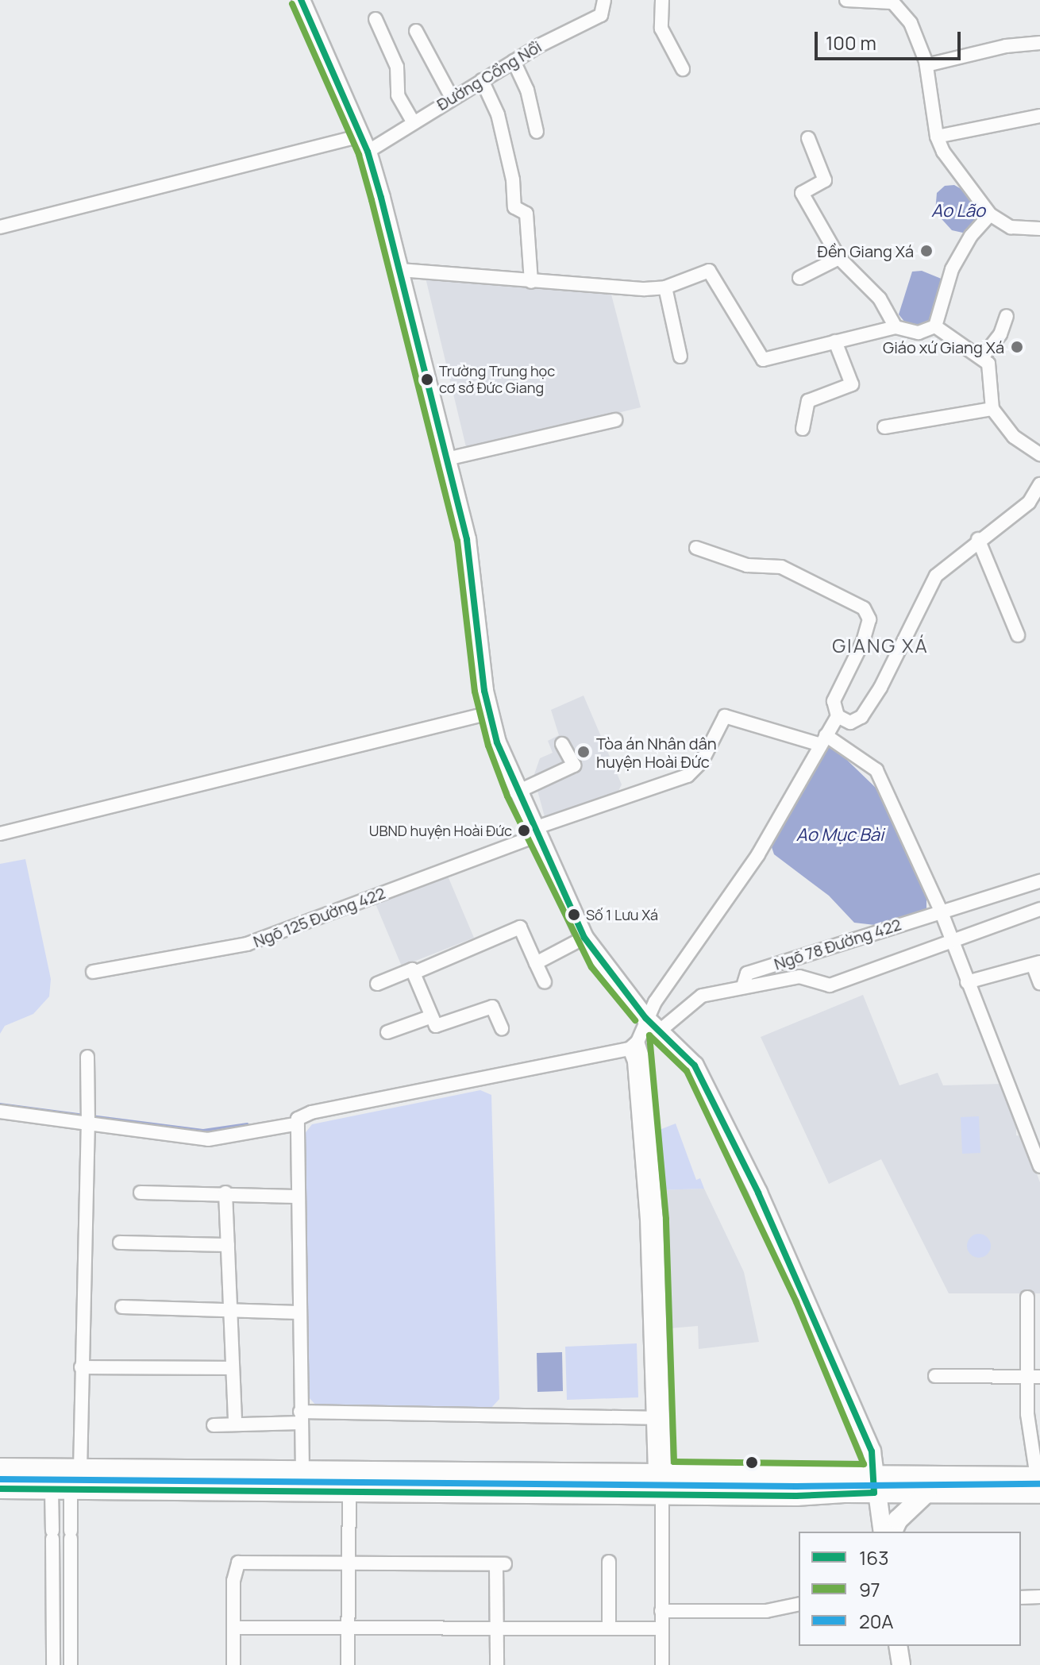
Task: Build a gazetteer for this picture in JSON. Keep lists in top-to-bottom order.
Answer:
{
  "streets": {
    "street": ["Đường Cổng Nổi", "Ngõ 125 Đường 422", "Ngõ 78 Đường 422"]
  },
  "districts": ["GIANG XÁ"],
  "water": ["Ao Lão", "Ao Mục Bài"],
  "places": [
    "Đền Giang Xá",
    "Giáo xứ Giang Xá",
    "Trường Trung học cơ sở Đức Giang",
    "Tòa án Nhân dân huyện Hoài Đức",
    "UBND huyện Hoài Đức",
    "Số 1 Lưu Xá"
  ],
  "lines": ["transit line 163", "transit line 97", "transit line 20A"],
  "legend": ["163", "97", "20A"],
  "scale_bar": "100 m"
}
